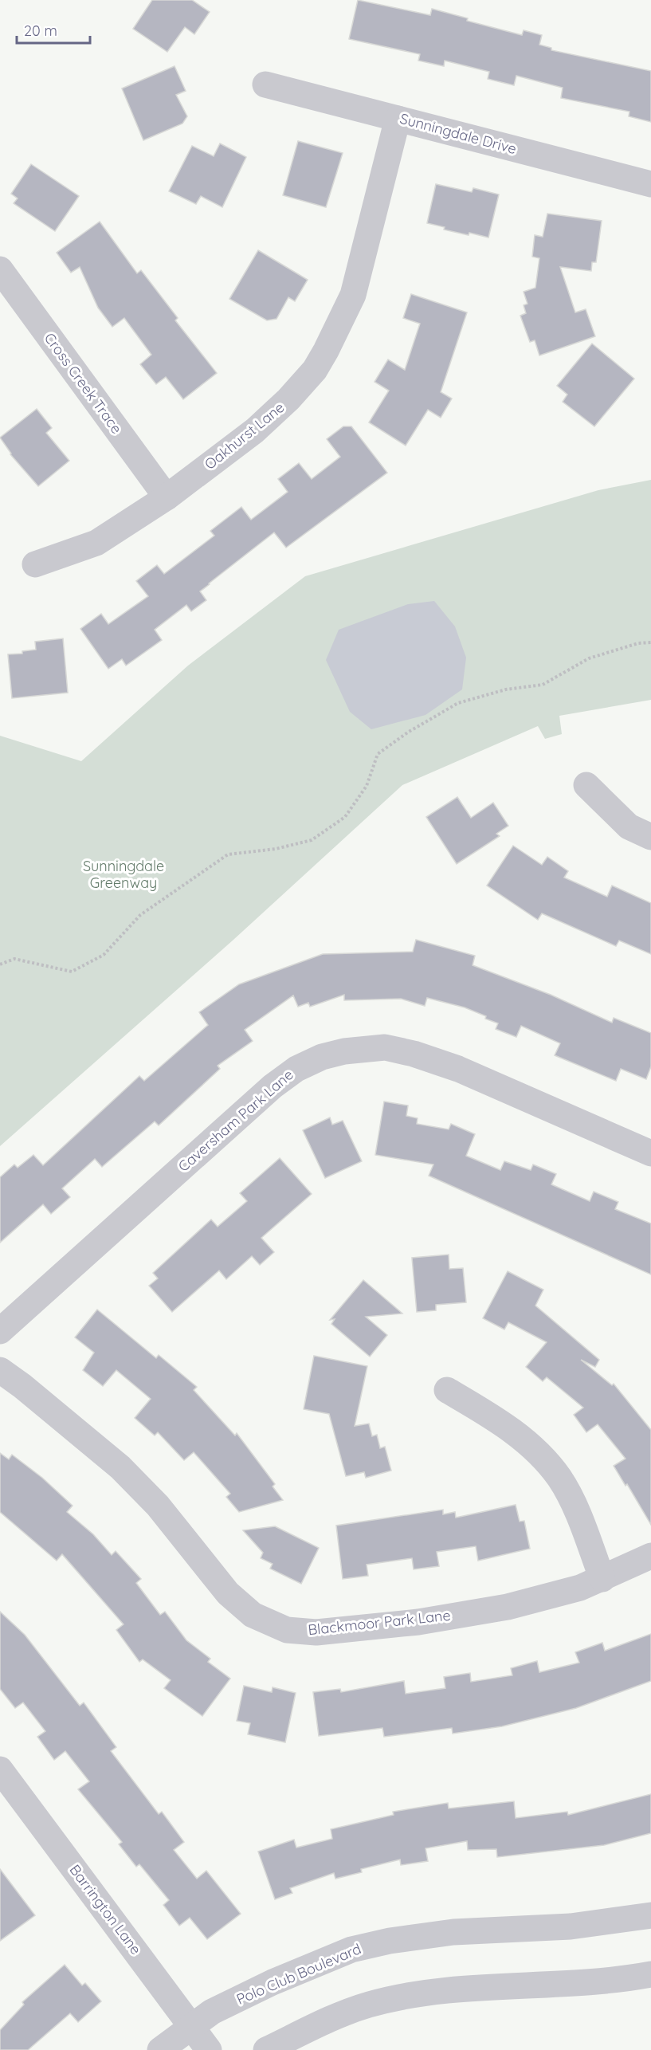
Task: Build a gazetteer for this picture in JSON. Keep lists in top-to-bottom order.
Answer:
{
  "streets": {
    "street": [
      "Sunningdale Drive",
      "Cross Creek Trace",
      "Oakhurst Lane",
      "Caversham Park Lane",
      "Blackmoor Park Lane",
      "Barrington Lane",
      "Polo Club Boulevard"
    ]
  },
  "crossings": [
    ["Sunningdale Drive", "Oakhurst Lane"],
    ["Cross Creek Trace", "Oakhurst Lane"],
    ["Barrington Lane", "Polo Club Boulevard"]
  ],
  "parks": ["Sunningdale Greenway"],
  "scale_bar": "20 m"
}
